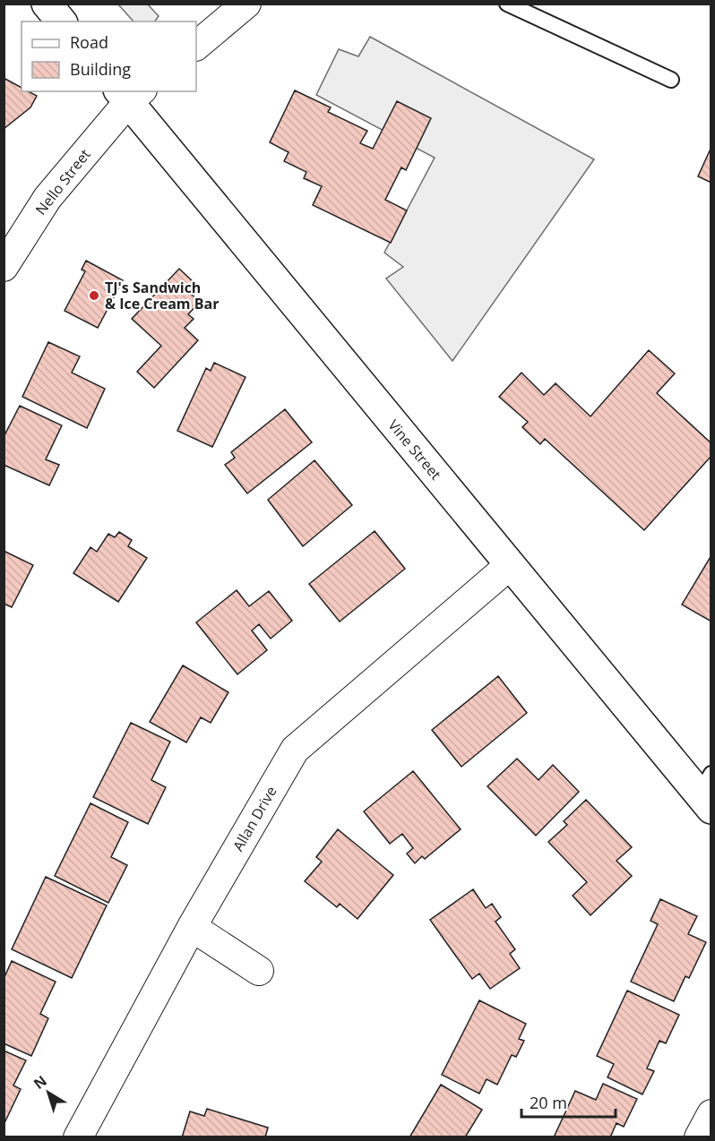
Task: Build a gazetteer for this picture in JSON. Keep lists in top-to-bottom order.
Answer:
{
  "streets": {
    "street": ["Nello Street", "Vine Street", "Allan Drive"]
  },
  "crossings": [
    ["Nello Street", "Vine Street"],
    ["Vine Street", "Allan Drive"]
  ],
  "places": ["TJ's Sandwich & Ice Cream Bar"],
  "legend": ["Road", "Building"],
  "scale_bar": "20 m",
  "north": "top left"
}
